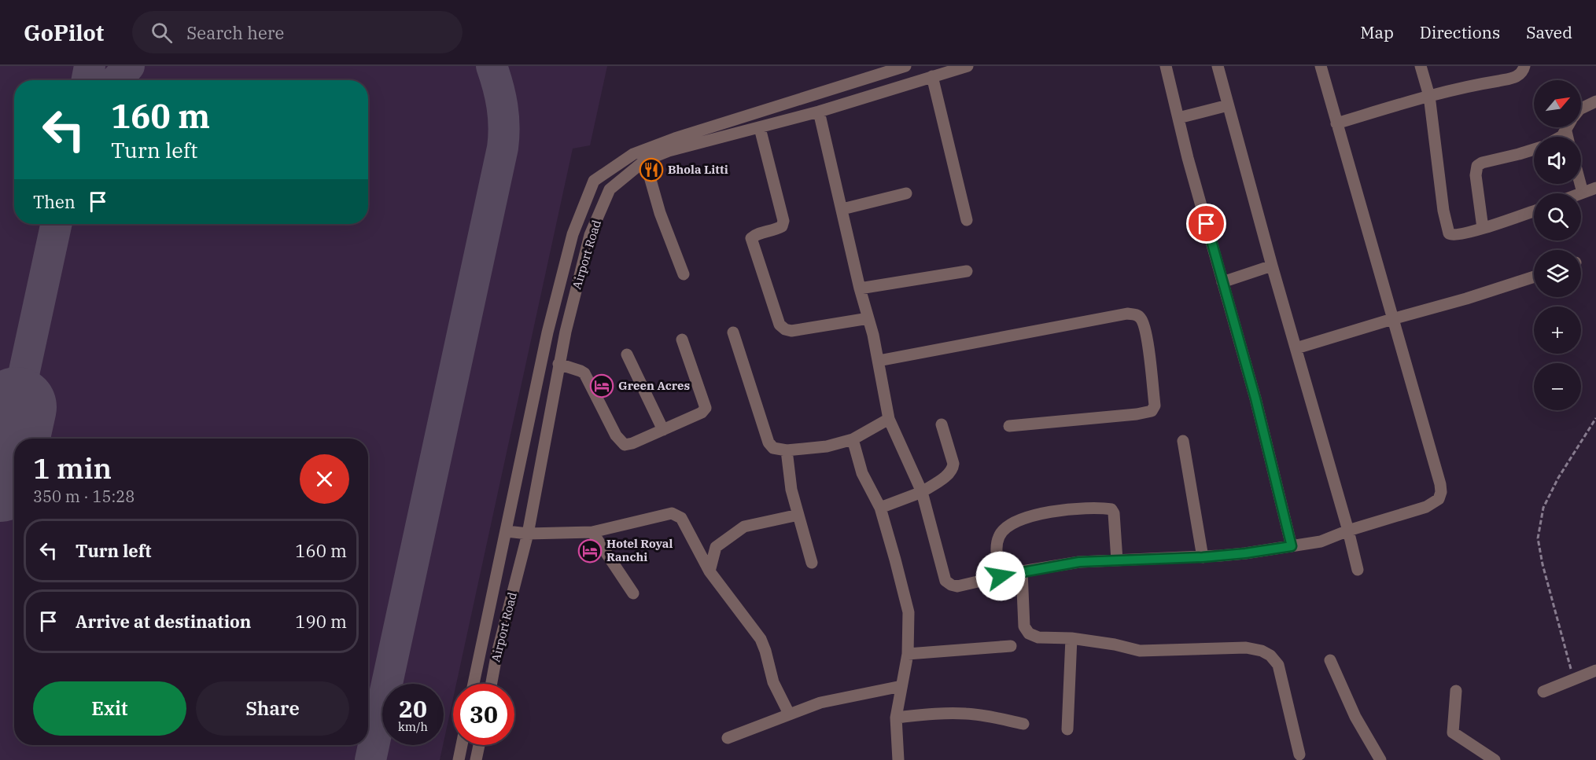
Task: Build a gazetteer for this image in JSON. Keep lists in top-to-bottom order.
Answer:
{
  "streets": {
    "street": ["Airport Road"]
  },
  "places": {
    "restaurant": ["Bhola Litti"],
    "hotel": ["Green Acres", "Hotel Royal Ranchi"]
  },
  "north": "top right",
  "page": {
    "header": "GoPilot",
    "search": "Search here",
    "nav": ["Map", "Directions", "Saved"],
    "map_buttons": ["+", "−"],
    "turn": ["160 m", "Turn left"],
    "then": "Then",
    "heading": ["1 min", "350 m · 15:28"],
    "list": [
      {
        "name": "Turn left",
        "value": "160 m"
      },
      {
        "name": "Arrive at destination",
        "value": "190 m"
      }
    ],
    "buttons": ["Exit", "Share"],
    "speed": "20 km/h",
    "limit": "30"
  }
}
